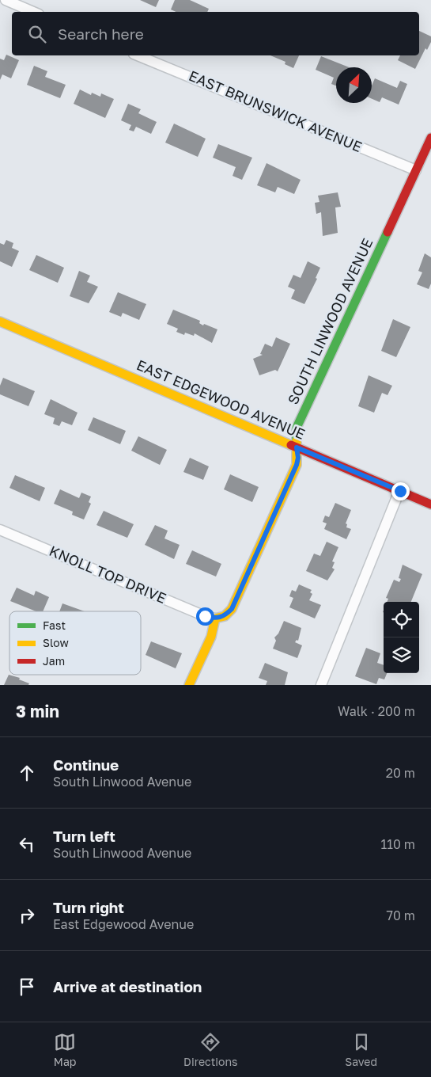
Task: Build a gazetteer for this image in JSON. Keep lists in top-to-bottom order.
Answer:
{
  "streets": {
    "street": [
      "EAST BRUNSWICK AVENUE",
      "SOUTH LINWOOD AVENUE",
      "EAST EDGEWOOD AVENUE",
      "KNOLL TOP DRIVE"
    ]
  },
  "crossings": [
    ["EAST BRUNSWICK AVENUE", "SOUTH LINWOOD AVENUE"],
    ["SOUTH LINWOOD AVENUE", "EAST EDGEWOOD AVENUE"],
    ["SOUTH LINWOOD AVENUE", "KNOLL TOP DRIVE"]
  ],
  "legend": ["Fast", "Slow", "Jam"],
  "north": "top right",
  "page": {
    "search": "Search here",
    "heading": ["3 min", "Walk · 200 m"],
    "list": [
      ["Continue", "South Linwood Avenue", "20 m"],
      ["Turn left", "South Linwood Avenue", "110 m"],
      ["Turn right", "East Edgewood Avenue", "70 m"],
      "Arrive at destination"
    ],
    "nav": ["Map", "Directions", "Saved"]
  }
}
